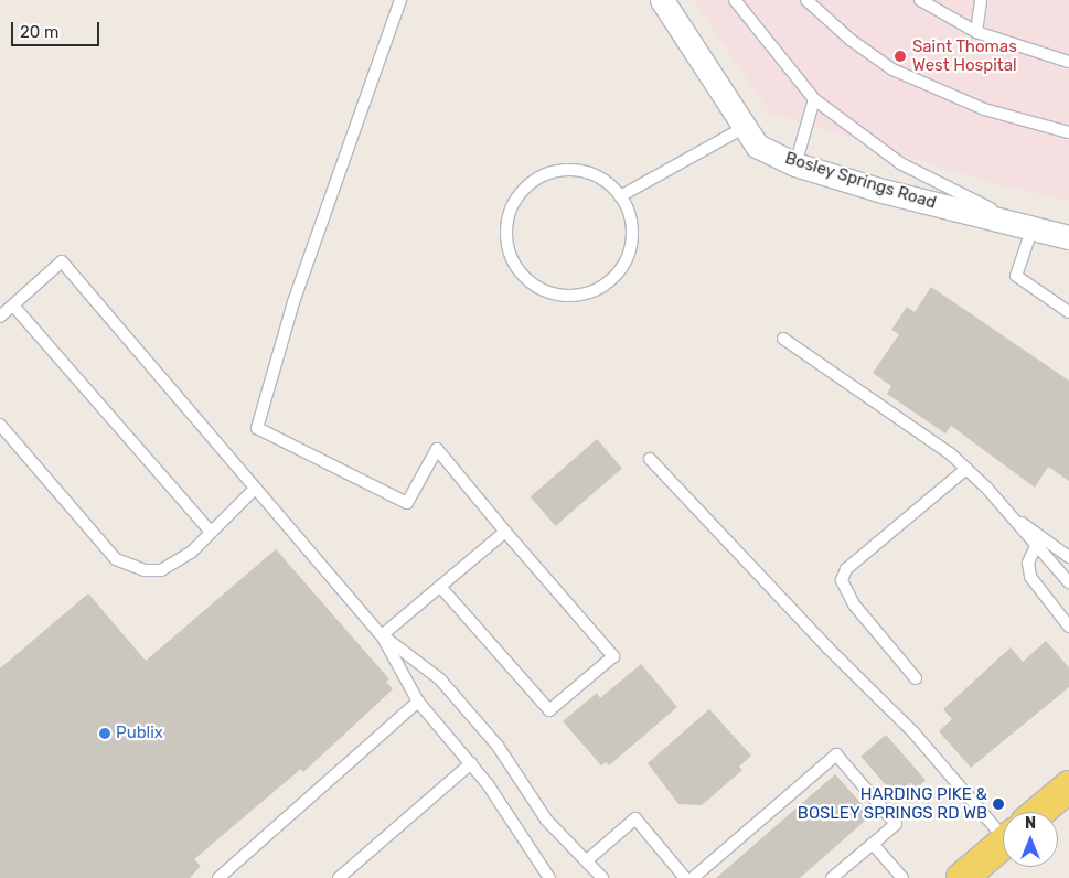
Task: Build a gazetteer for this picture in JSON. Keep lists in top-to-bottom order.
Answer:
{
  "streets": {
    "street": ["Bosley Springs Road"]
  },
  "places": ["Saint Thomas West Hospital", "Publix", "HARDING PIKE & BOSLEY SPRINGS RD WB"],
  "scale_bar": "20 m",
  "north": "top"
}
